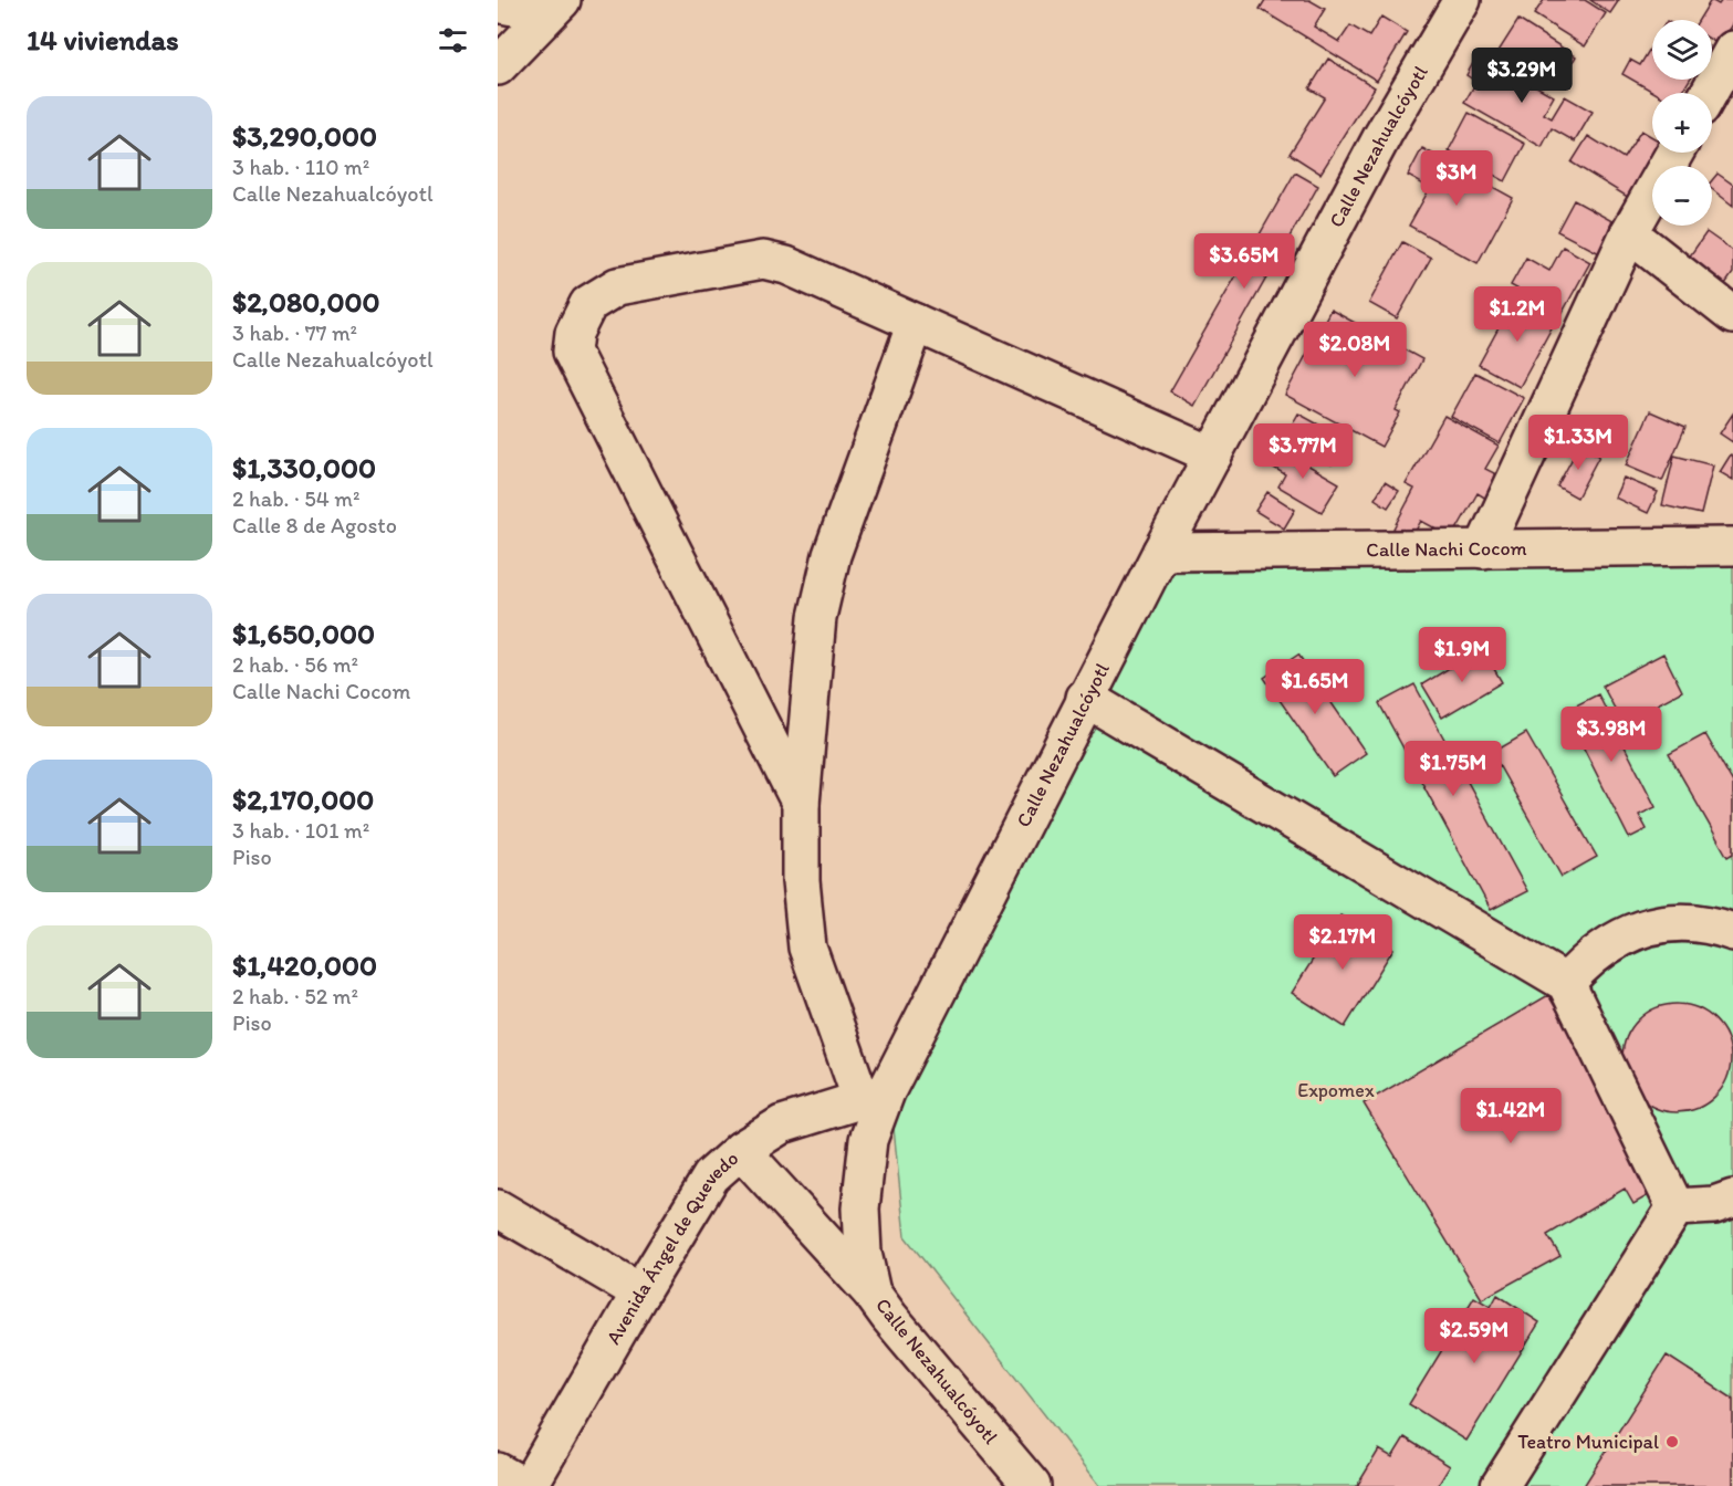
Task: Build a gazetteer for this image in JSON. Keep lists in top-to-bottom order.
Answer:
{
  "streets": {
    "main road": ["Calle Nezahualcóyotl", "Calle Nachi Cocom", "Avenida Ángel de Quevedo"]
  },
  "crossings": [
    ["Calle Nezahualcóyotl", "Calle Nachi Cocom"],
    ["Calle Nezahualcóyotl", "Avenida Ángel de Quevedo"]
  ],
  "parks": ["Expomex"],
  "places": ["Teatro Municipal"],
  "page": {
    "heading": "14 viviendas",
    "map_buttons": ["+", "−"],
    "price": [
      "$3.29M",
      "$3M",
      "$3.65M",
      "$1.2M",
      "$2.08M",
      "$1.33M",
      "$3.77M",
      "$1.9M",
      "$1.65M",
      "$3.98M",
      "$1.75M",
      "$2.17M",
      "$1.42M",
      "$2.59M"
    ],
    "list": [
      {
        "name": "$3,290,000",
        "note": "3 hab. · 110 m² · Calle Nezahualcóyotl"
      },
      {
        "name": "$2,080,000",
        "note": "3 hab. · 77 m² · Calle Nezahualcóyotl"
      },
      {
        "name": "$1,330,000",
        "note": "2 hab. · 54 m² · Calle 8 de Agosto"
      },
      {
        "name": "$1,650,000",
        "note": "2 hab. · 56 m² · Calle Nachi Cocom"
      },
      {
        "name": "$2,170,000",
        "note": "3 hab. · 101 m² · Piso"
      },
      {
        "name": "$1,420,000",
        "note": "2 hab. · 52 m² · Piso"
      }
    ]
  }
}
